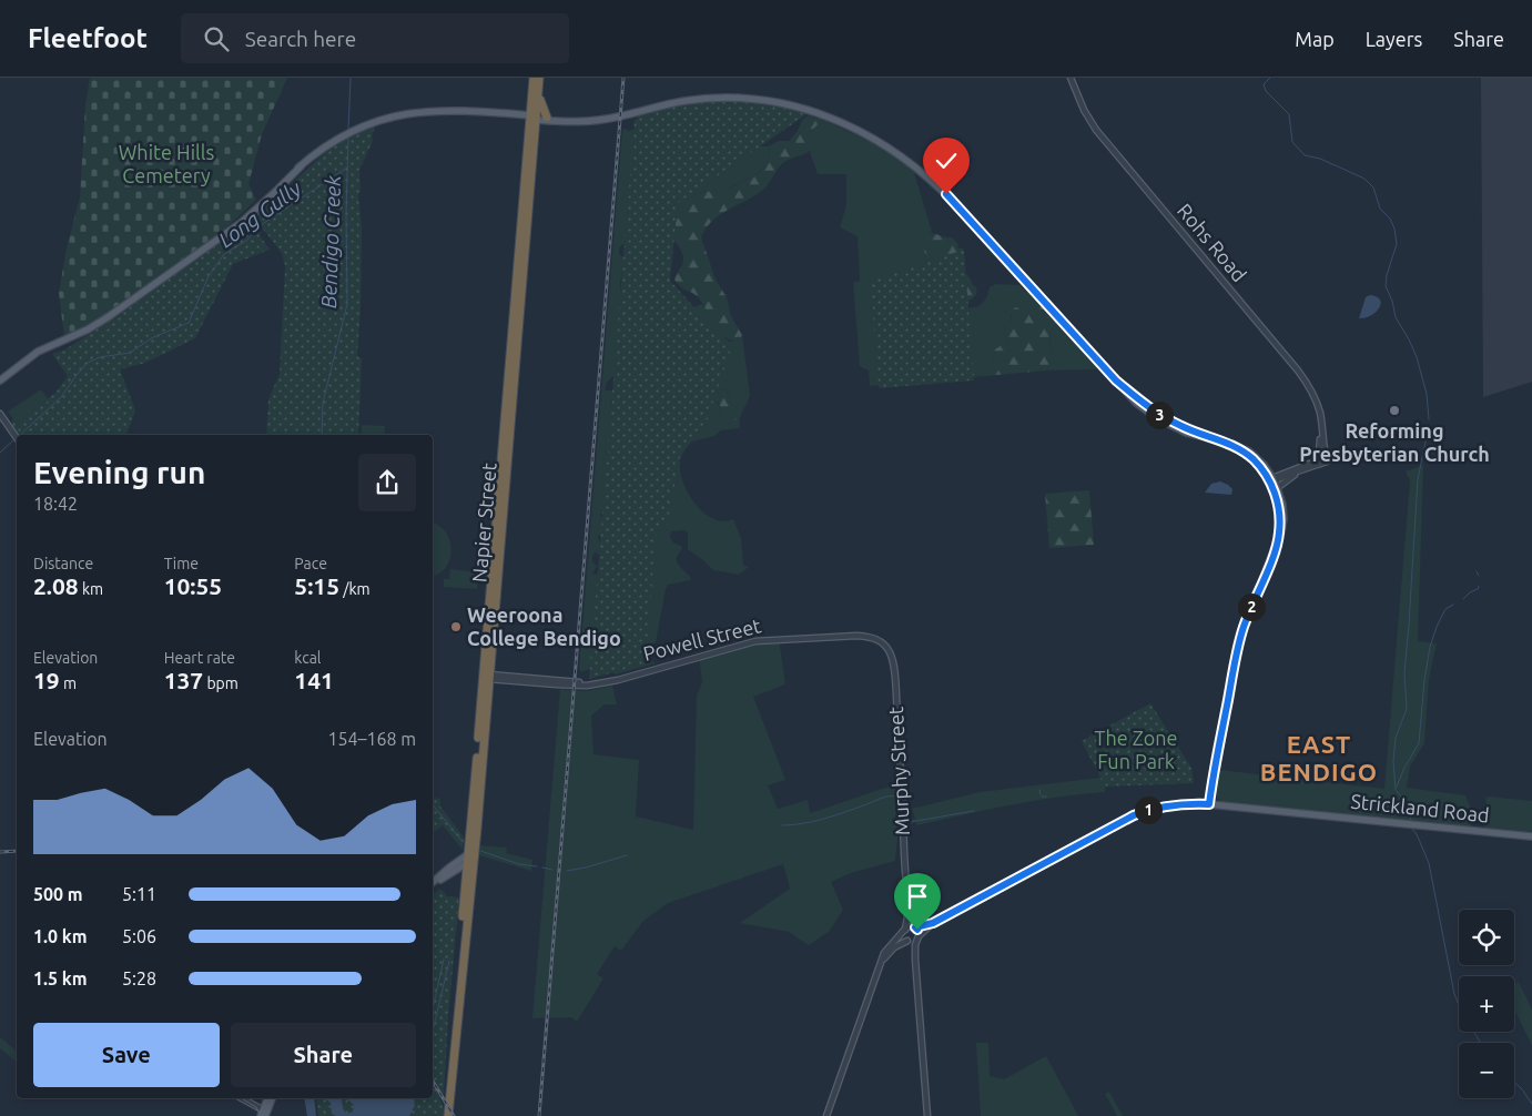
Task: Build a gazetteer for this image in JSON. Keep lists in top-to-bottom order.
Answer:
{
  "streets": {
    "highway": ["Napier Street"],
    "main road": ["Strickland Road"],
    "street": ["Rohs Road", "Powell Street", "Murphy Street"]
  },
  "crossings": [
    ["Napier Street", "Powell Street"],
    ["Powell Street", "Murphy Street"],
    ["Murphy Street", "Strickland Road"]
  ],
  "districts": ["EAST BENDIGO"],
  "water": ["Long Gully", "Bendigo Creek"],
  "parks": ["White Hills Cemetery", "The Zone Fun Park"],
  "places": ["Reforming Presbyterian Church", "Weeroona College Bendigo"],
  "page": {
    "header": "Fleetfoot",
    "search": "Search here",
    "nav": ["Map", "Layers", "Share"],
    "pins": ["3", "2", "1"],
    "heading": ["Evening run", "18:42"],
    "stats": [
      ["Distance", "2.08 km"],
      ["Time", "10:55"],
      ["Pace", "5:15 /km"],
      ["Elevation", "19 m"],
      ["Heart rate", "137 bpm"],
      ["kcal", "141"]
    ],
    "chart": ["Elevation", "154–168 m"],
    "list": [
      {
        "name": "500 m",
        "note": "5:11"
      },
      {
        "name": "1.0 km",
        "note": "5:06"
      },
      {
        "name": "1.5 km",
        "note": "5:28"
      }
    ],
    "map_buttons": ["+", "−"],
    "buttons": ["Save", "Share"]
  }
}
